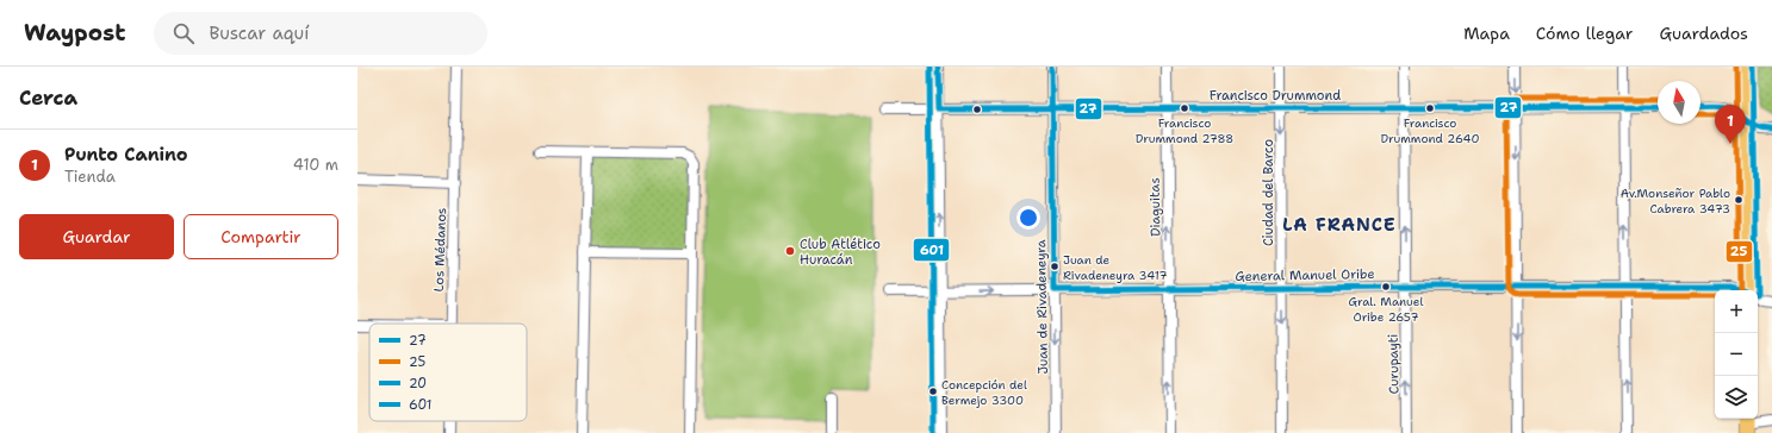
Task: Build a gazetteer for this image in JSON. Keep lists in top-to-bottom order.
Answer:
{
  "streets": {
    "street": [
      "Francisco Drummond",
      "Ciudad del Barco",
      "Diaguitas",
      "Los Médanos",
      "General Manuel Oribe",
      "Juan de Rivadeneyra",
      "Curupayti"
    ]
  },
  "crossings": [
    ["Francisco Drummond", "Ciudad del Barco"],
    ["Francisco Drummond", "Diaguitas"],
    ["Francisco Drummond", "Juan de Rivadeneyra"],
    ["Francisco Drummond", "Curupayti"],
    ["Ciudad del Barco", "General Manuel Oribe"],
    ["Diaguitas", "General Manuel Oribe"],
    ["General Manuel Oribe", "Juan de Rivadeneyra"],
    ["General Manuel Oribe", "Curupayti"]
  ],
  "one_way": [
    "Ciudad del Barco",
    "Diaguitas",
    "Juan de Rivadeneyra",
    "Curupayti"
  ],
  "districts": ["LA FRANCE"],
  "places": [
    "Francisco Drummond 2788",
    "Francisco Drummond 2640",
    "Av.Monseñor Pablo Cabrera 3473",
    "Club Atlético Huracán",
    "Juan de Rivadeneyra 3417",
    "Gral. Manuel Oribe 2657",
    "Concepción del Bermejo 3300"
  ],
  "lines": [
    "transit line 27",
    "transit line 25",
    "transit line 20",
    "transit line 601"
  ],
  "legend": [
    "27",
    "25",
    "20",
    "601"
  ],
  "north": "top",
  "page": {
    "header": "Waypost",
    "search": "Buscar aquí",
    "nav": ["Mapa", "Cómo llegar", "Guardados"],
    "heading": "Cerca",
    "pins": "1",
    "list": [
      {
        "mark": "1",
        "name": "Punto Canino",
        "note": "Tienda",
        "value": "410 m"
      }
    ],
    "buttons": ["Guardar", "Compartir"],
    "map_buttons": ["+", "−"]
  }
}
